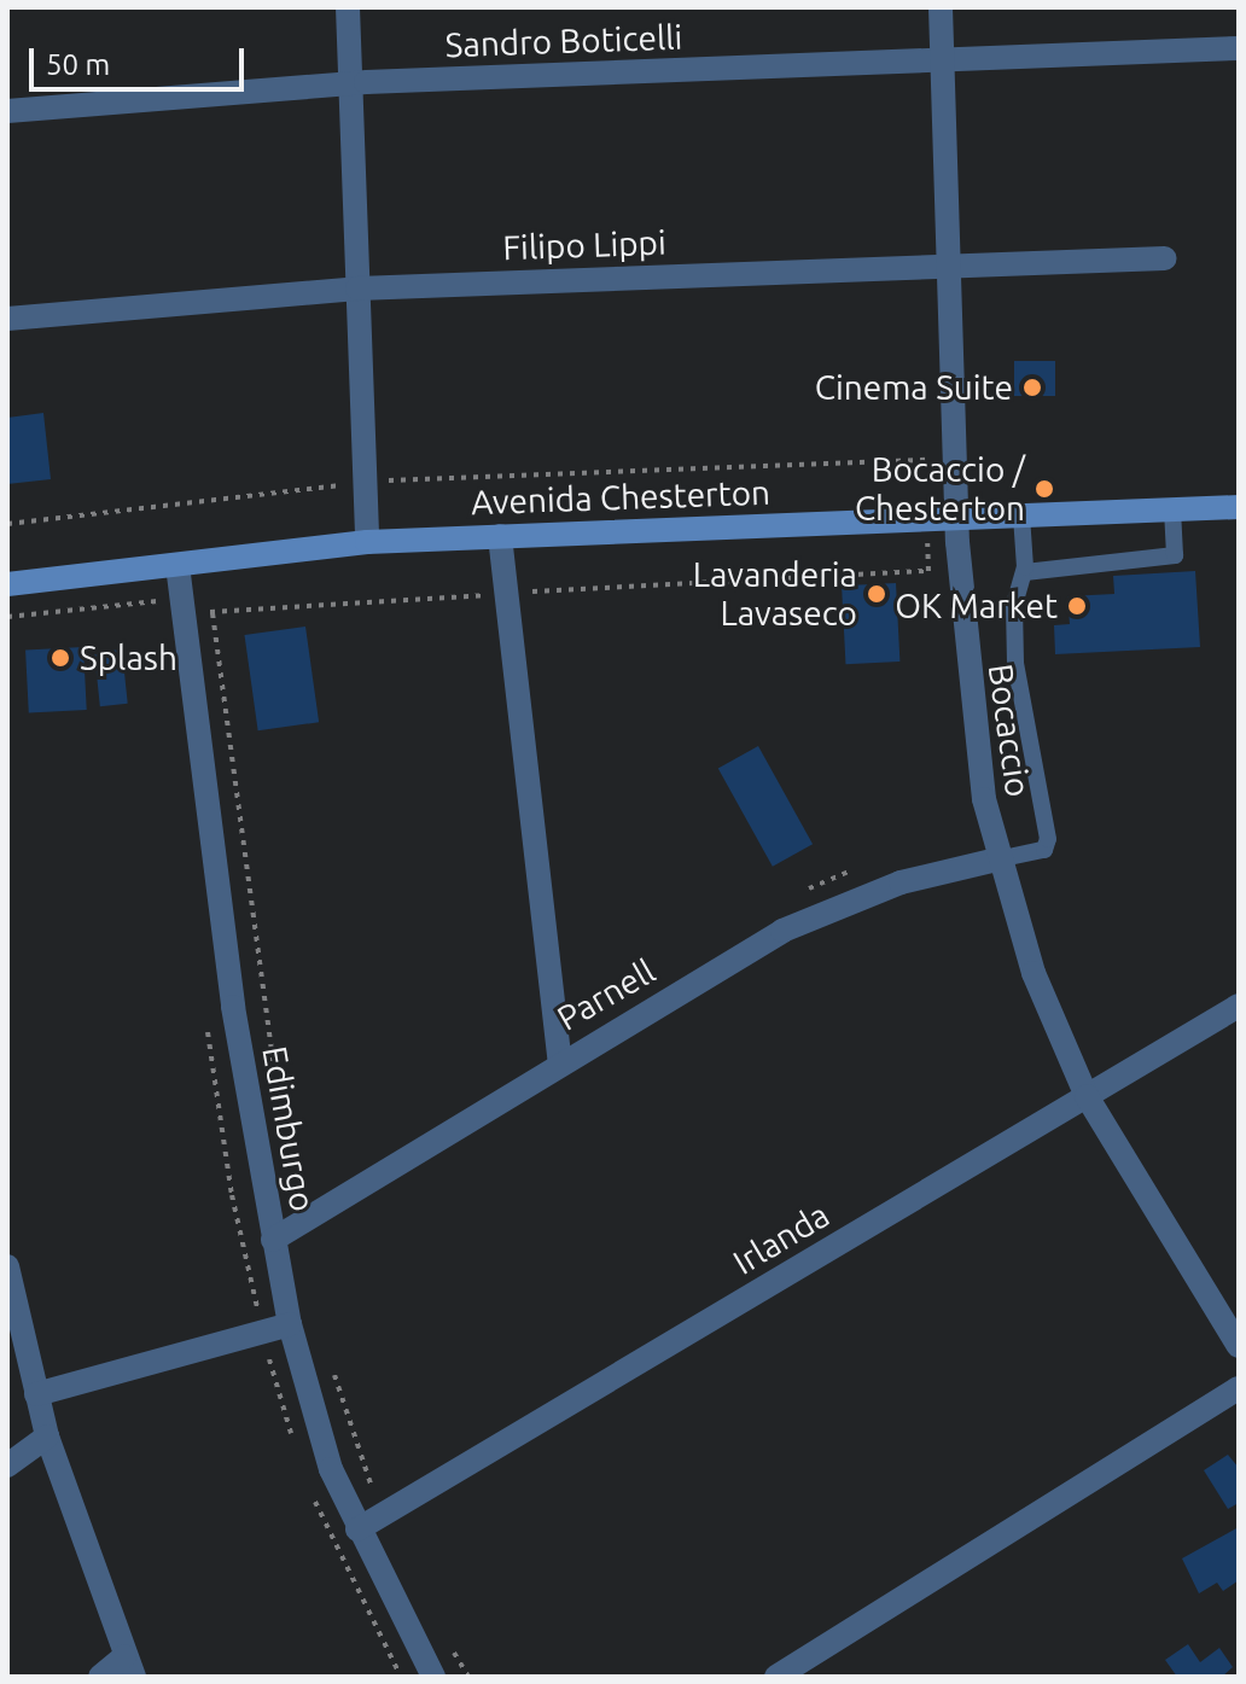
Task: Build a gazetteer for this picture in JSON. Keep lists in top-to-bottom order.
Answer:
{
  "streets": {
    "main road": ["Avenida Chesterton"],
    "street": [
      "Sandro Boticelli",
      "Filipo Lippi",
      "Bocaccio",
      "Parnell",
      "Edimburgo",
      "Irlanda"
    ]
  },
  "crossings": [
    ["Sandro Boticelli", "Bocaccio"],
    ["Filipo Lippi", "Bocaccio"],
    ["Avenida Chesterton", "Bocaccio"],
    ["Avenida Chesterton", "Edimburgo"],
    ["Bocaccio", "Parnell"],
    ["Bocaccio", "Irlanda"],
    ["Parnell", "Edimburgo"],
    ["Edimburgo", "Irlanda"]
  ],
  "places": [
    "Cinema Suite",
    "Bocaccio / Chesterton",
    "Lavanderia Lavaseco",
    "OK Market",
    "Splash"
  ],
  "scale_bar": "50 m"
}
